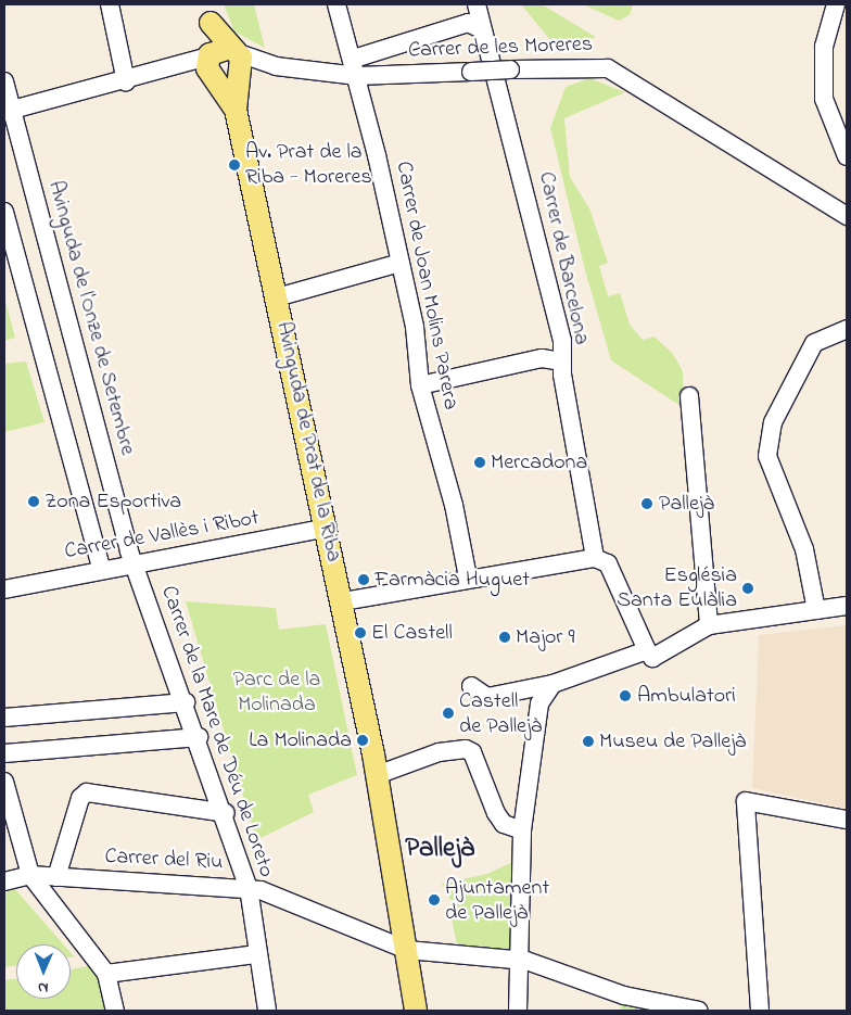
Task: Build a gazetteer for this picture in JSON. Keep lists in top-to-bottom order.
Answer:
{
  "streets": {
    "main road": ["Avinguda de Prat de la Riba"],
    "street": [
      "Carrer de les Moreres",
      "Carrer de Barcelona",
      "Carrer de Joan Molins Parera",
      "Avinguda de l'Onze de Setembre",
      "Carrer de Vallès i Ribot",
      "Carrer de la Mare de Déu de Loreto",
      "Carrer del Riu"
    ]
  },
  "crossings": [
    ["Carrer de les Moreres", "Carrer de Joan Molins Parera"],
    ["Carrer de les Moreres", "Avinguda de l'Onze de Setembre"],
    ["Carrer de les Moreres", "Avinguda de Prat de la Riba"],
    ["Avinguda de l'Onze de Setembre", "Carrer de Vallès i Ribot"],
    ["Avinguda de l'Onze de Setembre", "Carrer de la Mare de Déu de Loreto"],
    ["Avinguda de Prat de la Riba", "Carrer de Vallès i Ribot"],
    ["Avinguda de Prat de la Riba", "Carrer del Riu"],
    ["Carrer de Vallès i Ribot", "Carrer de la Mare de Déu de Loreto"],
    ["Carrer de la Mare de Déu de Loreto", "Carrer del Riu"]
  ],
  "districts": ["Pallejà"],
  "parks": ["Parc de la Molinada"],
  "places": [
    "Av. Prat de la Riba - Moreres",
    "Mercadona",
    "Zona Esportiva",
    "Pallejà",
    "Farmàcia Huguet",
    "Església Santa Eulàlia",
    "El Castell",
    "Major 9",
    "Ambulatori",
    "Castell de Pallejà",
    "La Molinada",
    "Museu de Pallejà",
    "Ajuntament de Pallejà"
  ],
  "north": "bottom"
}
